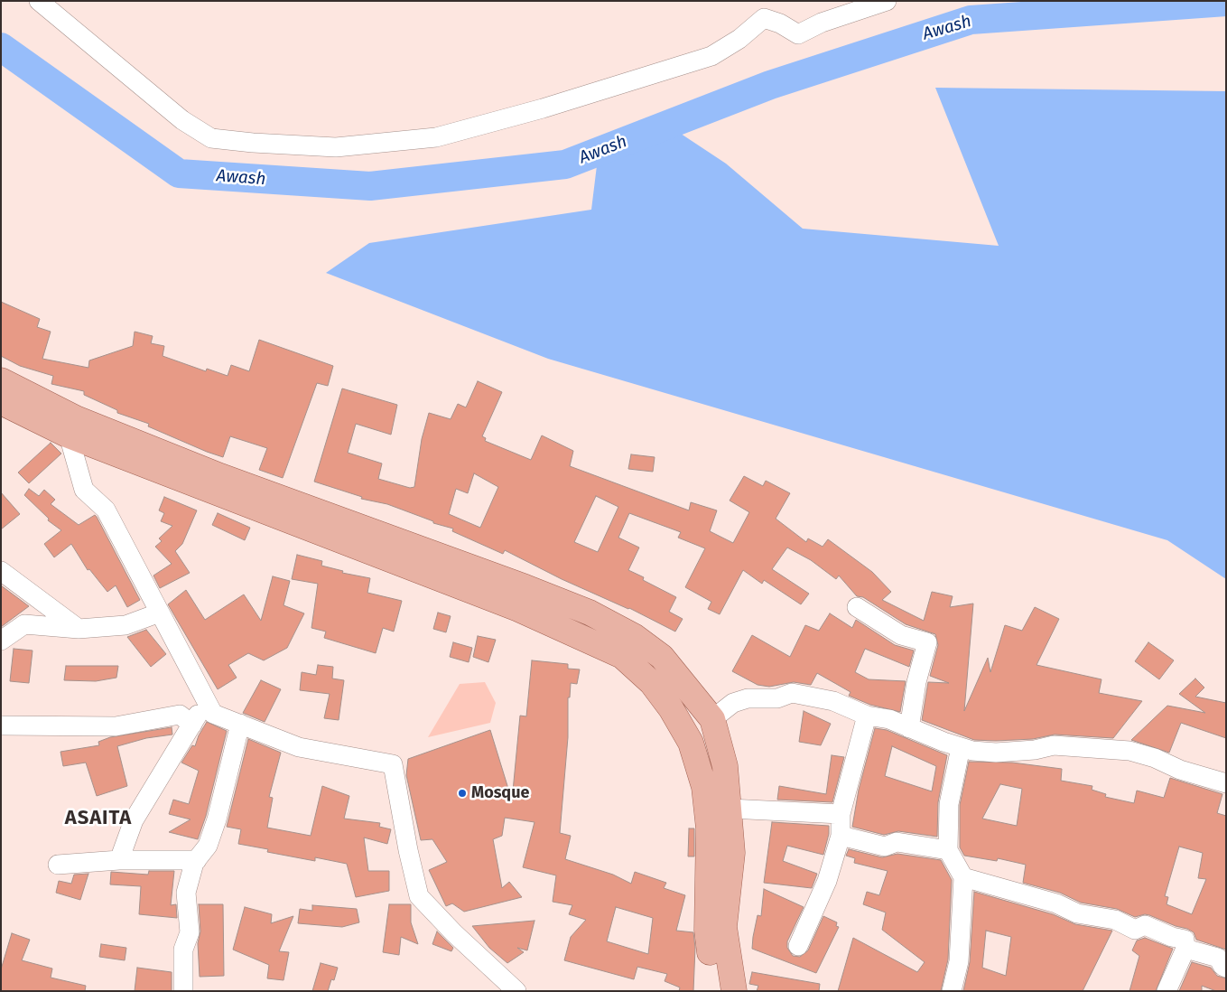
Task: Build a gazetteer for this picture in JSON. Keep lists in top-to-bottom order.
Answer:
{
  "districts": ["ASAITA"],
  "water": ["Awash"],
  "places": ["Mosque"]
}
